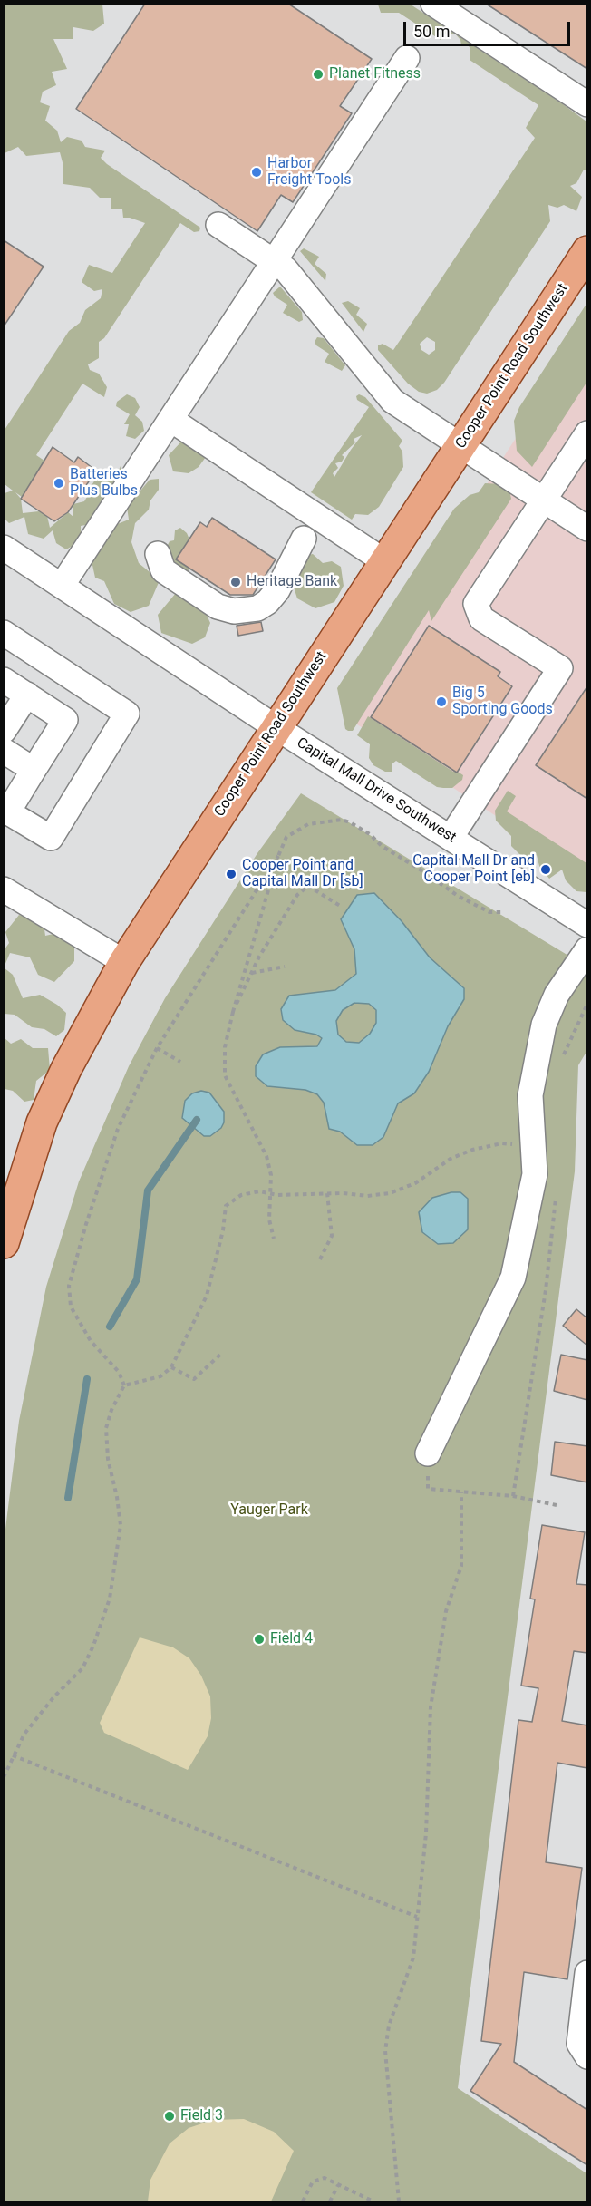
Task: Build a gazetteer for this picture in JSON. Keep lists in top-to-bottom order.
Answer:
{
  "streets": {
    "main road": ["Cooper Point Road Southwest"],
    "street": ["Capital Mall Drive Southwest"]
  },
  "crossings": [
    ["Cooper Point Road Southwest", "Capital Mall Drive Southwest"]
  ],
  "parks": ["Yauger Park"],
  "places": [
    "Planet Fitness",
    "Harbor Freight Tools",
    "Batteries Plus Bulbs",
    "Heritage Bank",
    "Big 5 Sporting Goods",
    "Capital Mall Dr and Cooper Point [eb]",
    "Cooper Point and Capital Mall Dr [sb]",
    "Field 4",
    "Field 3"
  ],
  "scale_bar": "50 m"
}
